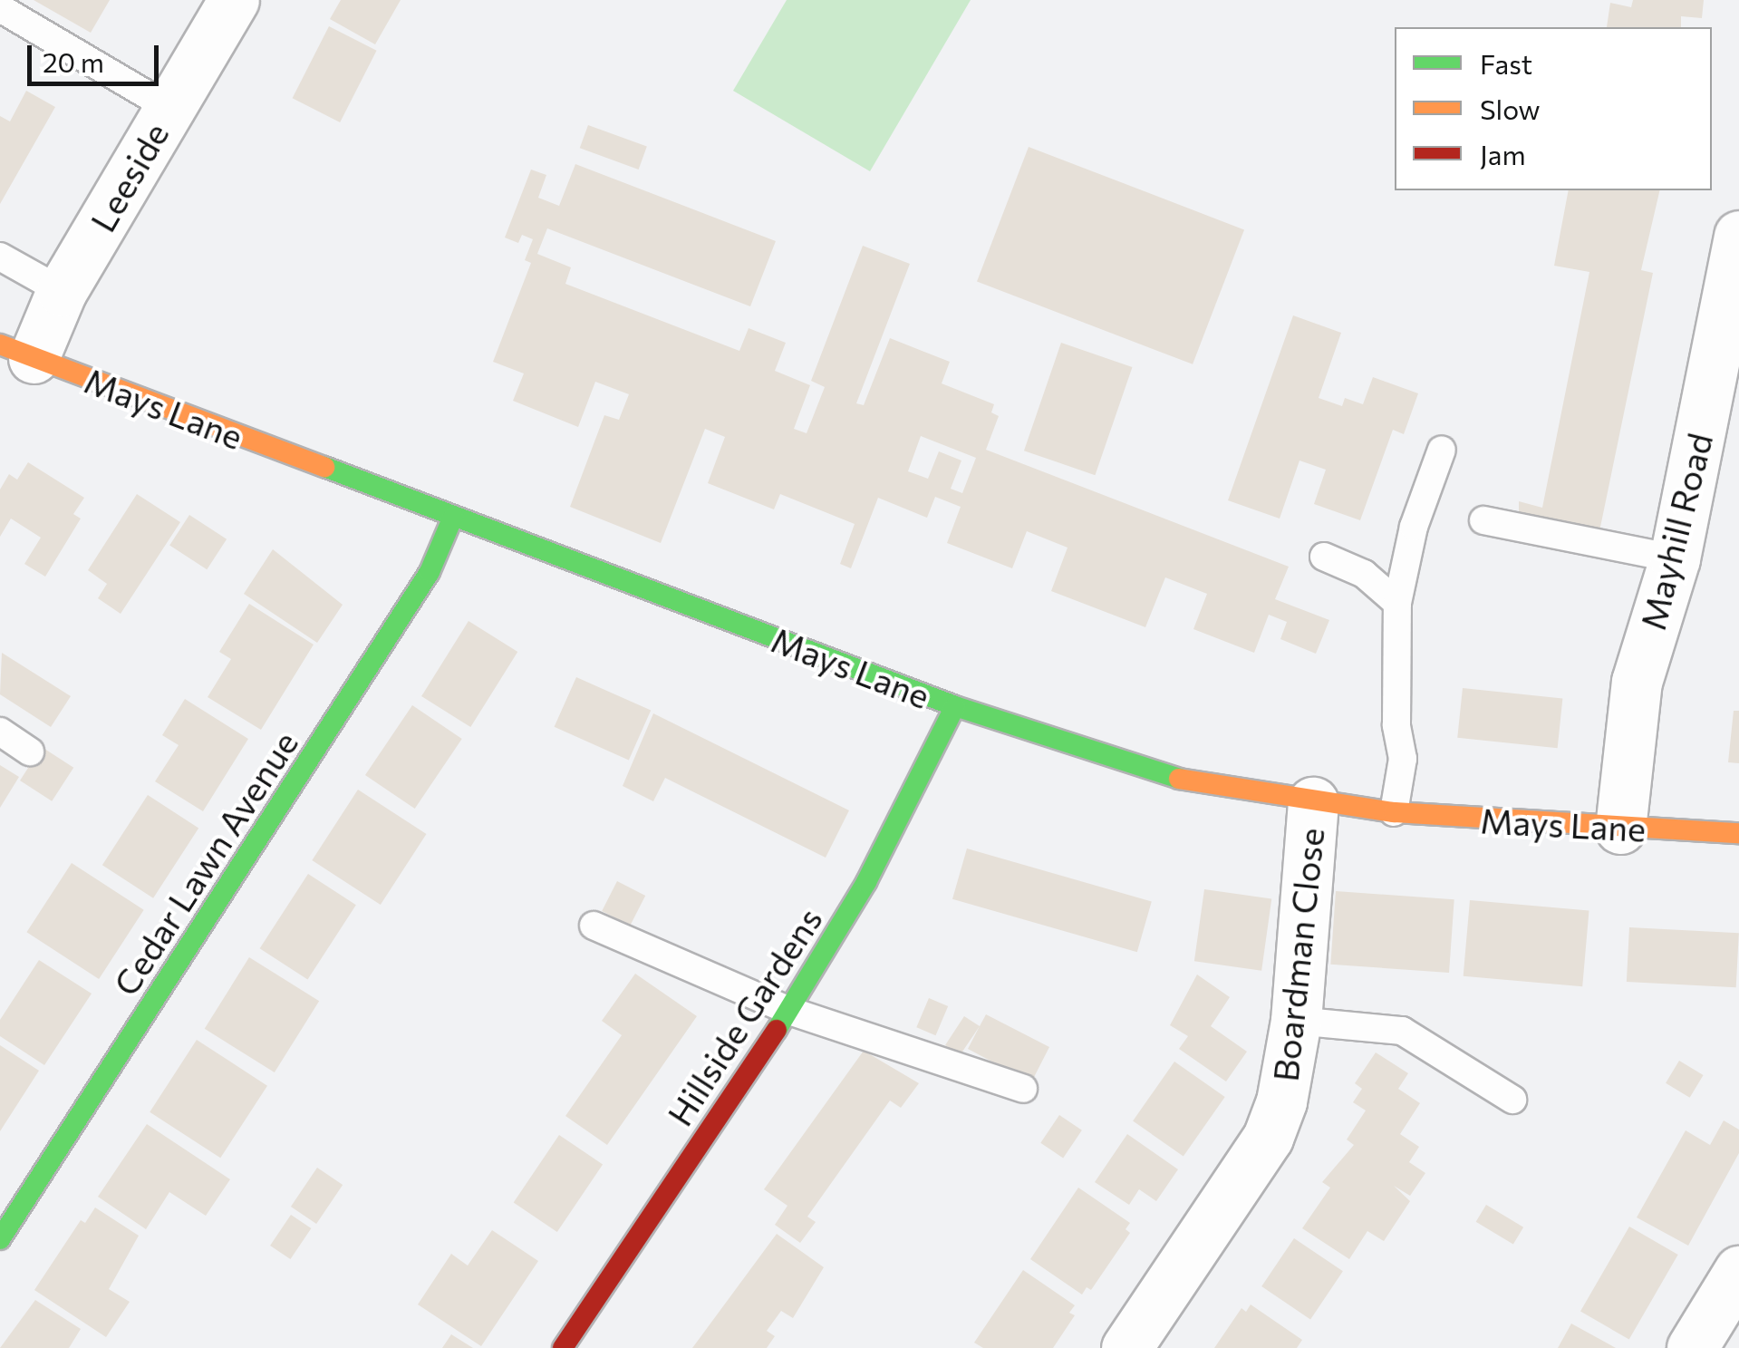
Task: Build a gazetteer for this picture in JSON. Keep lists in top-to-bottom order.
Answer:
{
  "streets": {
    "street": [
      "Leeside",
      "Mays Lane",
      "Mayhill Road",
      "Cedar Lawn Avenue",
      "Boardman Close",
      "Hillside Gardens"
    ]
  },
  "crossings": [
    ["Leeside", "Mays Lane"],
    ["Mays Lane", "Mayhill Road"],
    ["Mays Lane", "Cedar Lawn Avenue"],
    ["Mays Lane", "Boardman Close"],
    ["Mays Lane", "Hillside Gardens"]
  ],
  "legend": ["Fast", "Slow", "Jam"],
  "scale_bar": "20 m"
}
